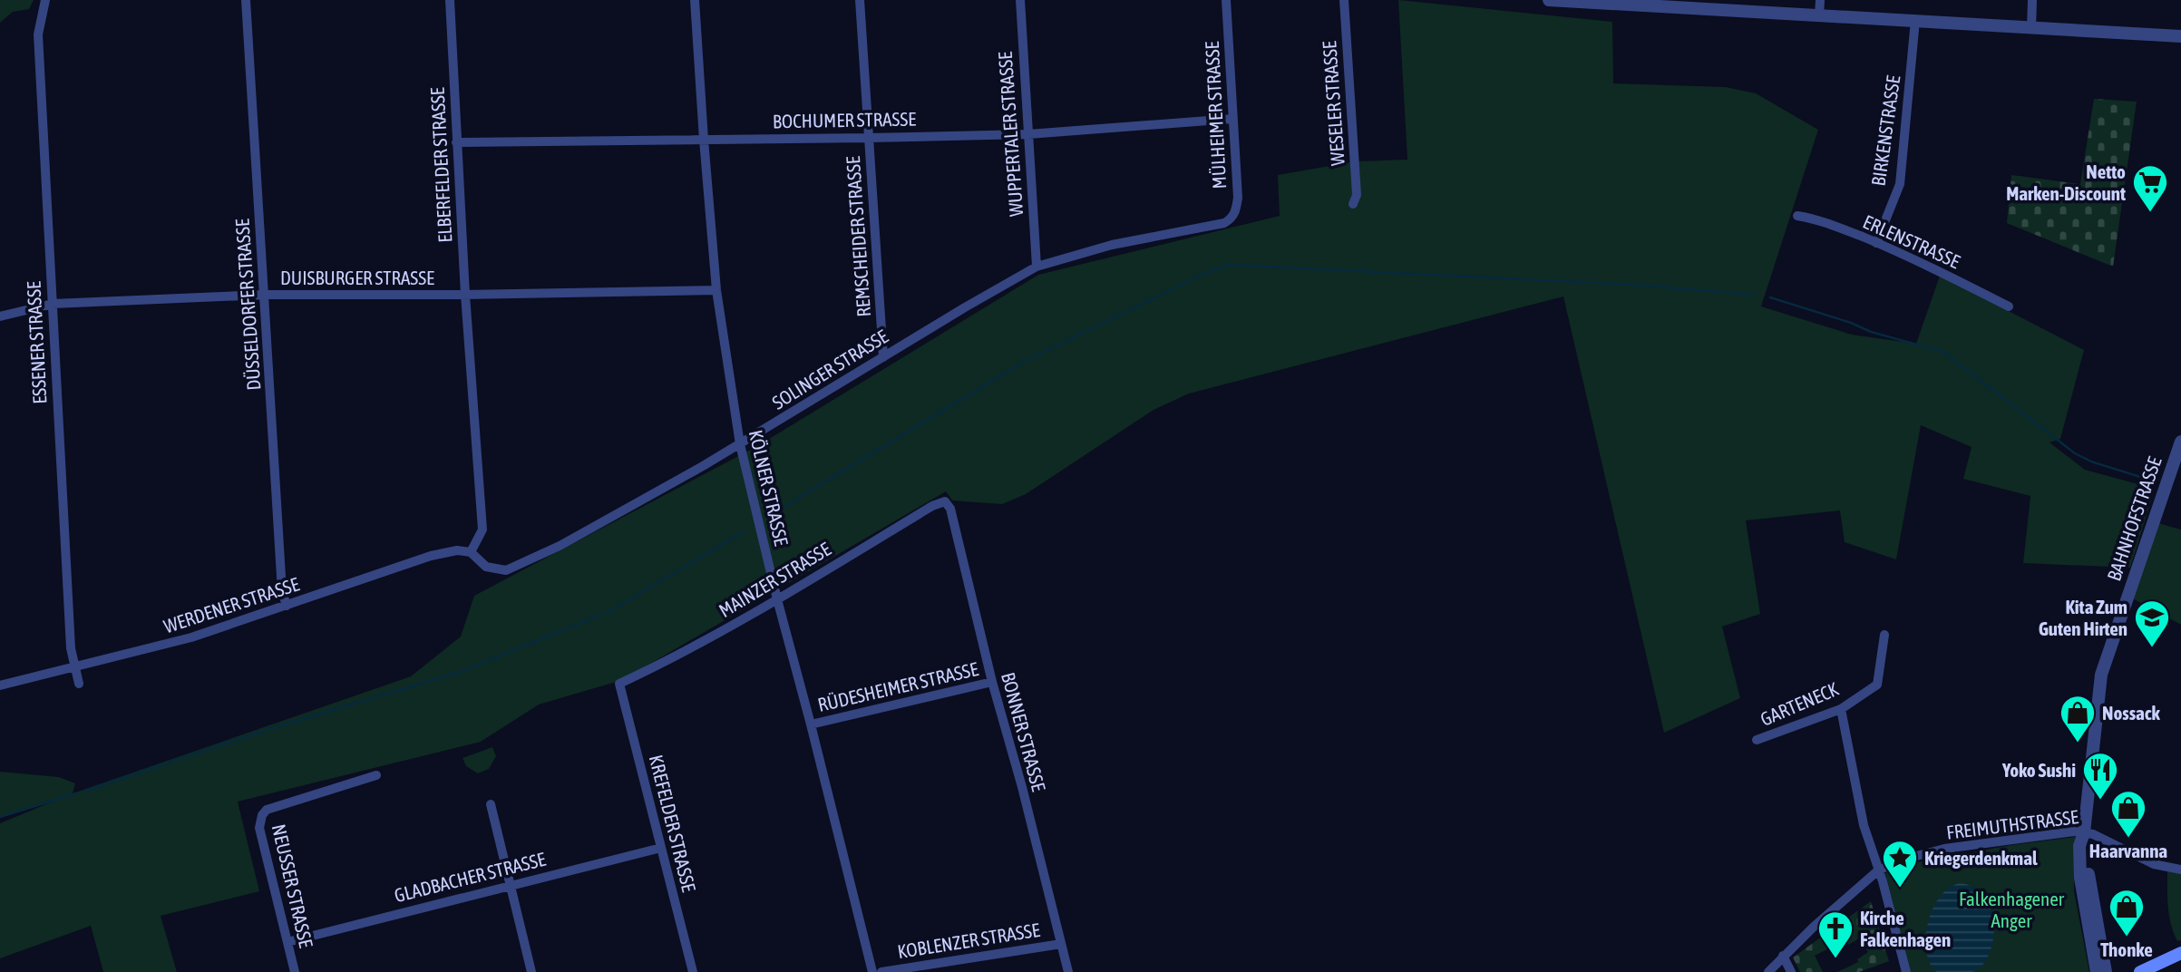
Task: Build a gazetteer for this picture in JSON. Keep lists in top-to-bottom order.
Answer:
{
  "streets": {
    "street": [
      "WESELER STRASSE",
      "MÜLHEIMER STRASSE",
      "BOCHUMER STRASSE",
      "BIRKENSTRASSE",
      "WUPPERTALER STRASSE",
      "ELBERFELDER STRASSE",
      "REMSCHEIDER STRASSE",
      "ERLENSTRASSE",
      "DUISBURGER STRASSE",
      "DÜSSELDORFER STRASSE",
      "ESSENER STRASSE",
      "SOLINGER STRASSE",
      "KÖLNER STRASSE",
      "BAHNHOFSTRASSE",
      "MAINZER STRASSE",
      "WERDENER STRASSE",
      "RÜDESHEIMER STRASSE",
      "GARTENECK",
      "BONNER STRASSE",
      "KREFELDER STRASSE",
      "FREIMUTHSTRASSE",
      "GLADBACHER STRASSE",
      "NEUSSER STRASSE",
      "KOBLENZER STRASSE"
    ]
  },
  "crossings": [
    ["MÜLHEIMER STRASSE", "BOCHUMER STRASSE"],
    ["MÜLHEIMER STRASSE", "SOLINGER STRASSE"],
    ["BOCHUMER STRASSE", "WUPPERTALER STRASSE"],
    ["BOCHUMER STRASSE", "ELBERFELDER STRASSE"],
    ["BOCHUMER STRASSE", "REMSCHEIDER STRASSE"],
    ["BOCHUMER STRASSE", "KÖLNER STRASSE"],
    ["BIRKENSTRASSE", "ERLENSTRASSE"],
    ["WUPPERTALER STRASSE", "SOLINGER STRASSE"],
    ["ELBERFELDER STRASSE", "DUISBURGER STRASSE"],
    ["ELBERFELDER STRASSE", "SOLINGER STRASSE"],
    ["ELBERFELDER STRASSE", "WERDENER STRASSE"],
    ["REMSCHEIDER STRASSE", "SOLINGER STRASSE"],
    ["DUISBURGER STRASSE", "DÜSSELDORFER STRASSE"],
    ["DUISBURGER STRASSE", "ESSENER STRASSE"],
    ["DUISBURGER STRASSE", "KÖLNER STRASSE"],
    ["DÜSSELDORFER STRASSE", "WERDENER STRASSE"],
    ["ESSENER STRASSE", "WERDENER STRASSE"],
    ["SOLINGER STRASSE", "KÖLNER STRASSE"],
    ["SOLINGER STRASSE", "WERDENER STRASSE"],
    ["KÖLNER STRASSE", "MAINZER STRASSE"],
    ["KÖLNER STRASSE", "RÜDESHEIMER STRASSE"],
    ["BAHNHOFSTRASSE", "FREIMUTHSTRASSE"],
    ["MAINZER STRASSE", "BONNER STRASSE"],
    ["MAINZER STRASSE", "KREFELDER STRASSE"],
    ["RÜDESHEIMER STRASSE", "BONNER STRASSE"],
    ["BONNER STRASSE", "KOBLENZER STRASSE"],
    ["KREFELDER STRASSE", "GLADBACHER STRASSE"],
    ["GLADBACHER STRASSE", "NEUSSER STRASSE"]
  ],
  "parks": ["Falkenhagener Anger"],
  "places": {
    "supermarket": ["Netto Marken-Discount"],
    "school or university": ["Kita Zum Guten Hirten"],
    "shop": ["Nossack", "Haarvanna", "Thonke"],
    "restaurant": ["Yoko Sushi"],
    "place": ["Kriegerdenkmal"],
    "church": ["Kirche Falkenhagen"]
  }
}
